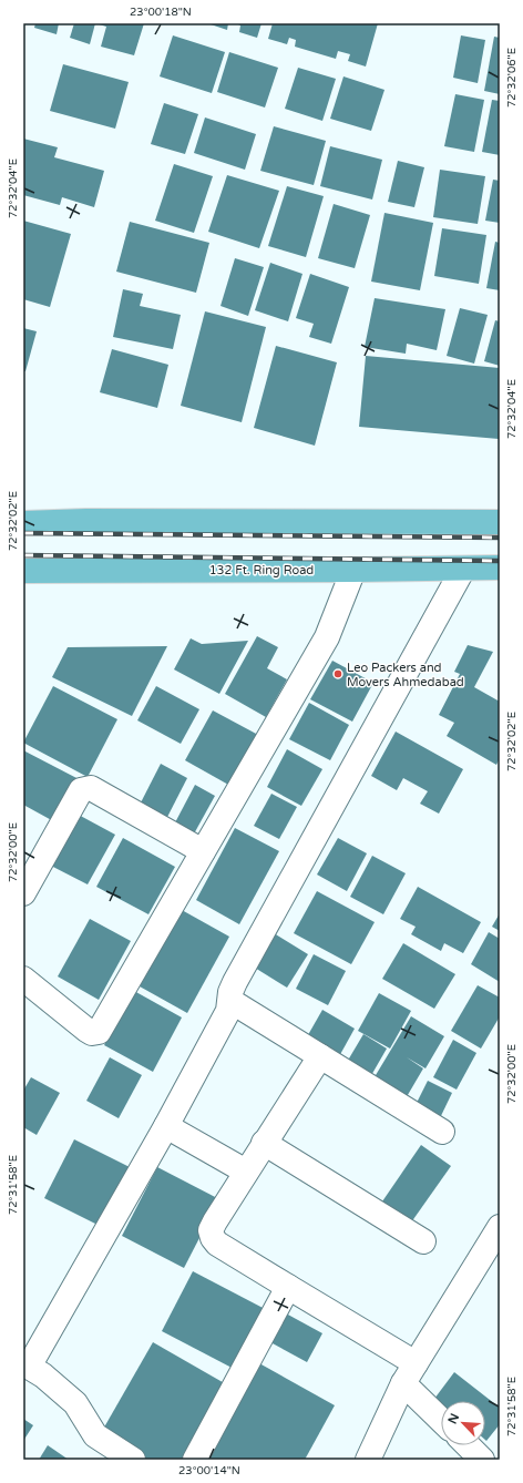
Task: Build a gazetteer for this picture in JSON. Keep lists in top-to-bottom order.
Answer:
{
  "streets": {
    "main road": ["132 Ft. Ring Road"]
  },
  "places": ["Leo Packers and Movers Ahmedabad"],
  "north": "top left",
  "coordinates": [
    "23°00'18\"N",
    "72°32'06\"E",
    "72°32'04\"E",
    "72°32'02\"E",
    "72°32'00\"E",
    "72°31'58\"E",
    "23°00'14\"N"
  ]
}
